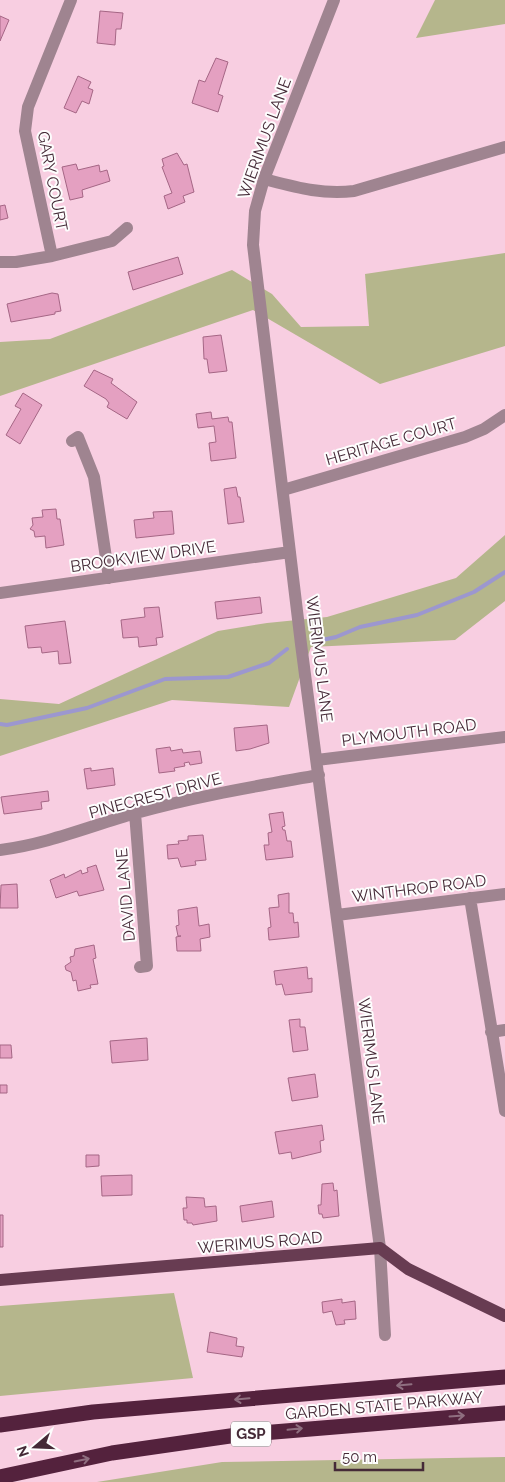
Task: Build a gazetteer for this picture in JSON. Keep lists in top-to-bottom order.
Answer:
{
  "streets": {
    "highway": ["GARDEN STATE PARKWAY", "GSP"],
    "main road": ["WERIMUS ROAD"],
    "street": [
      "WIERIMUS LANE",
      "GARY COURT",
      "HERITAGE COURT",
      "BROOKVIEW DRIVE",
      "PLYMOUTH ROAD",
      "PINECREST DRIVE",
      "WINTHROP ROAD",
      "DAVID LANE"
    ]
  },
  "crossings": [
    ["WIERIMUS LANE", "HERITAGE COURT"],
    ["WIERIMUS LANE", "BROOKVIEW DRIVE"],
    ["WIERIMUS LANE", "PLYMOUTH ROAD"],
    ["WIERIMUS LANE", "PINECREST DRIVE"],
    ["WIERIMUS LANE", "WINTHROP ROAD"],
    ["WIERIMUS LANE", "WERIMUS ROAD"],
    ["PINECREST DRIVE", "DAVID LANE"]
  ],
  "scale_bar": "50 m",
  "north": "left"
}
